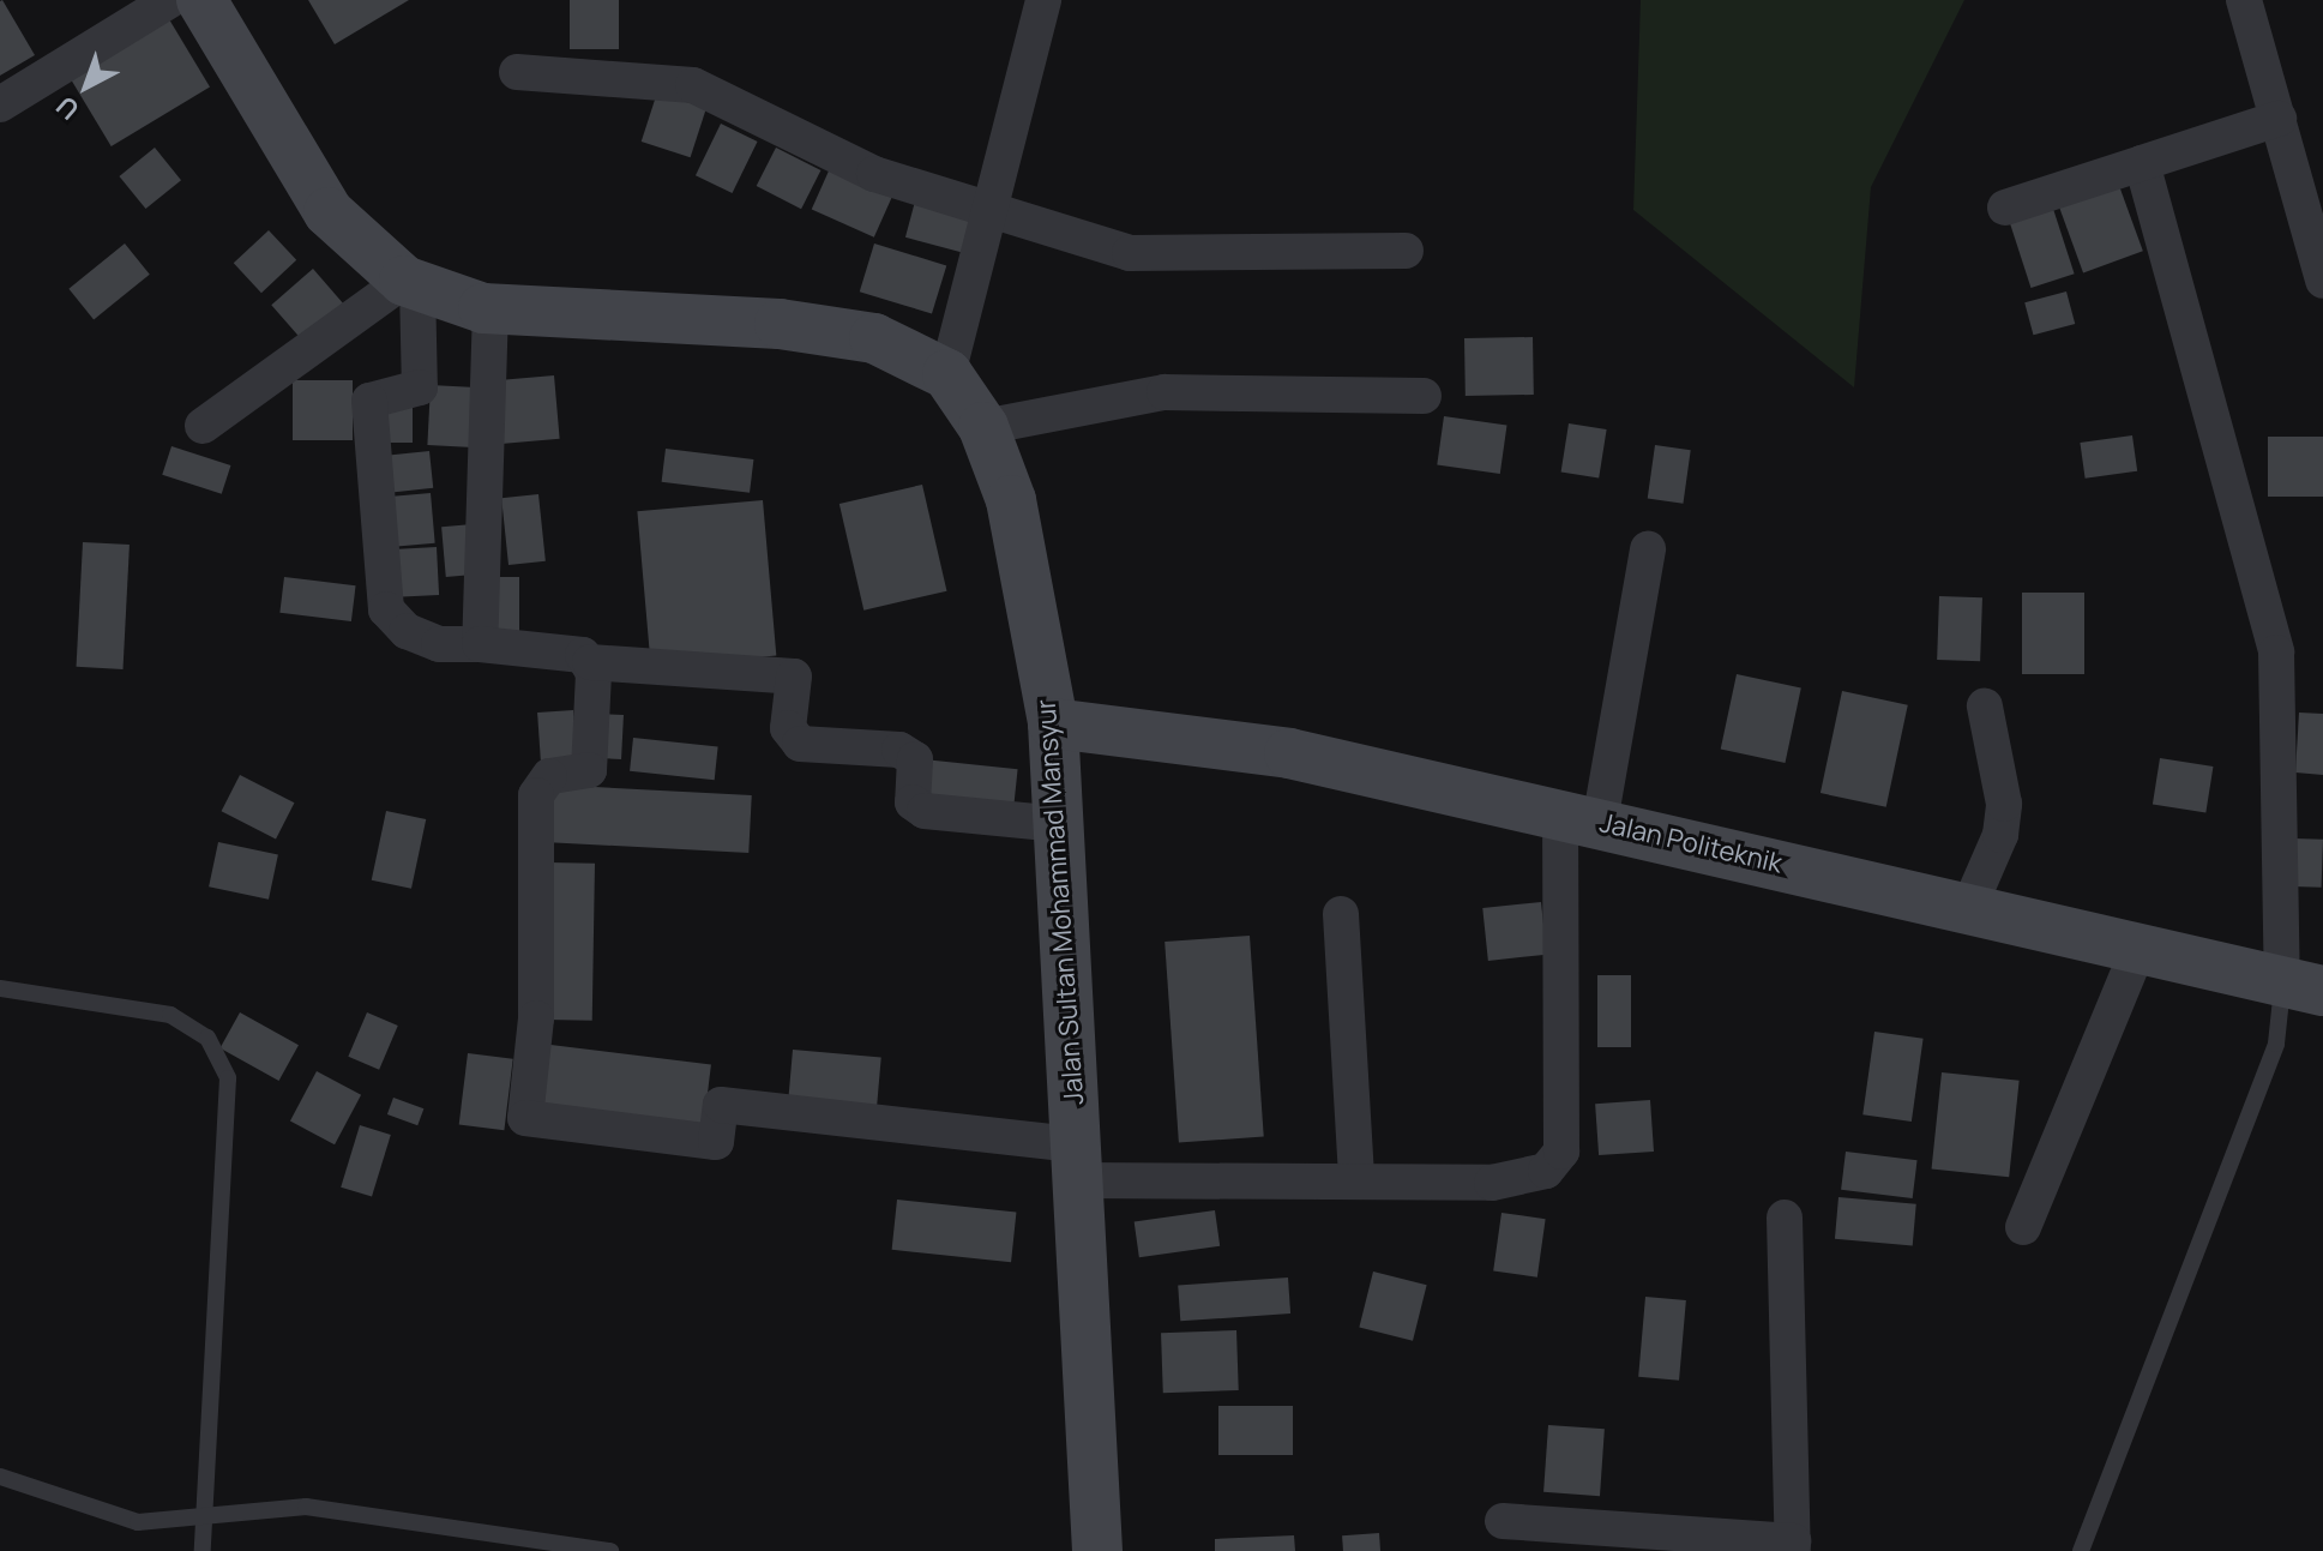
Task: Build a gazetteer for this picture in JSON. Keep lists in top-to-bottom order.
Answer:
{
  "streets": {
    "street": ["Jalan Politeknik", "Jalan Sultan Mohammad Mansyur"]
  },
  "crossings": [
    ["Jalan Politeknik", "Jalan Sultan Mohammad Mansyur"]
  ],
  "north": "bottom left"
}
